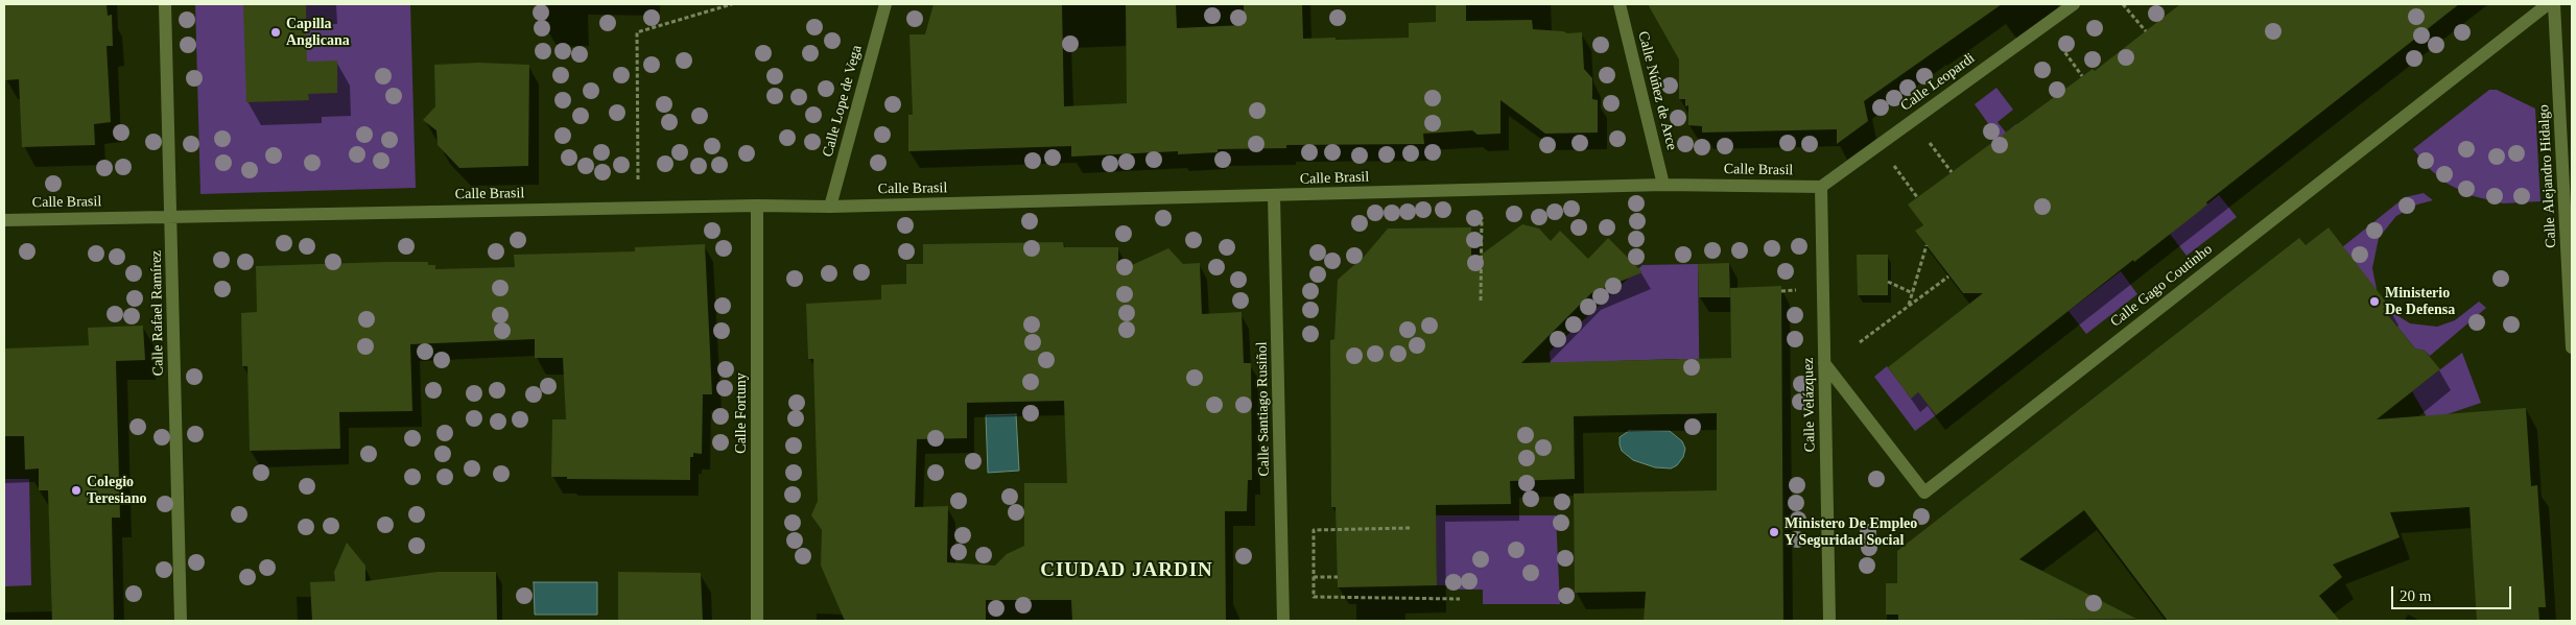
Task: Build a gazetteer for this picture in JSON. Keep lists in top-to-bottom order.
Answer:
{
  "streets": {
    "street": [
      "Calle Leopardi",
      "Calle Núñez de Arce",
      "Calle Lope de Vega",
      "Calle Brasil",
      "Calle Alejandro Hidalgo",
      "Calle Gago Coutinho",
      "Calle Rafael Ramírez",
      "Calle Velázquez",
      "Calle Santiago Rusiñol",
      "Calle Fortuny"
    ]
  },
  "crossings": [
    ["Calle Leopardi", "Calle Brasil"],
    ["Calle Leopardi", "Calle Velázquez"],
    ["Calle Núñez de Arce", "Calle Brasil"],
    ["Calle Lope de Vega", "Calle Brasil"],
    ["Calle Brasil", "Calle Rafael Ramírez"],
    ["Calle Brasil", "Calle Velázquez"],
    ["Calle Brasil", "Calle Santiago Rusiñol"],
    ["Calle Brasil", "Calle Fortuny"],
    ["Calle Gago Coutinho", "Calle Velázquez"]
  ],
  "districts": ["CIUDAD JARDIN"],
  "places": [
    "Capilla Anglicana",
    "Ministerio De Defensa",
    "Colegio Teresiano",
    "Ministero De Empleo Y Seguridad Social"
  ],
  "scale_bar": "20 m"
}
